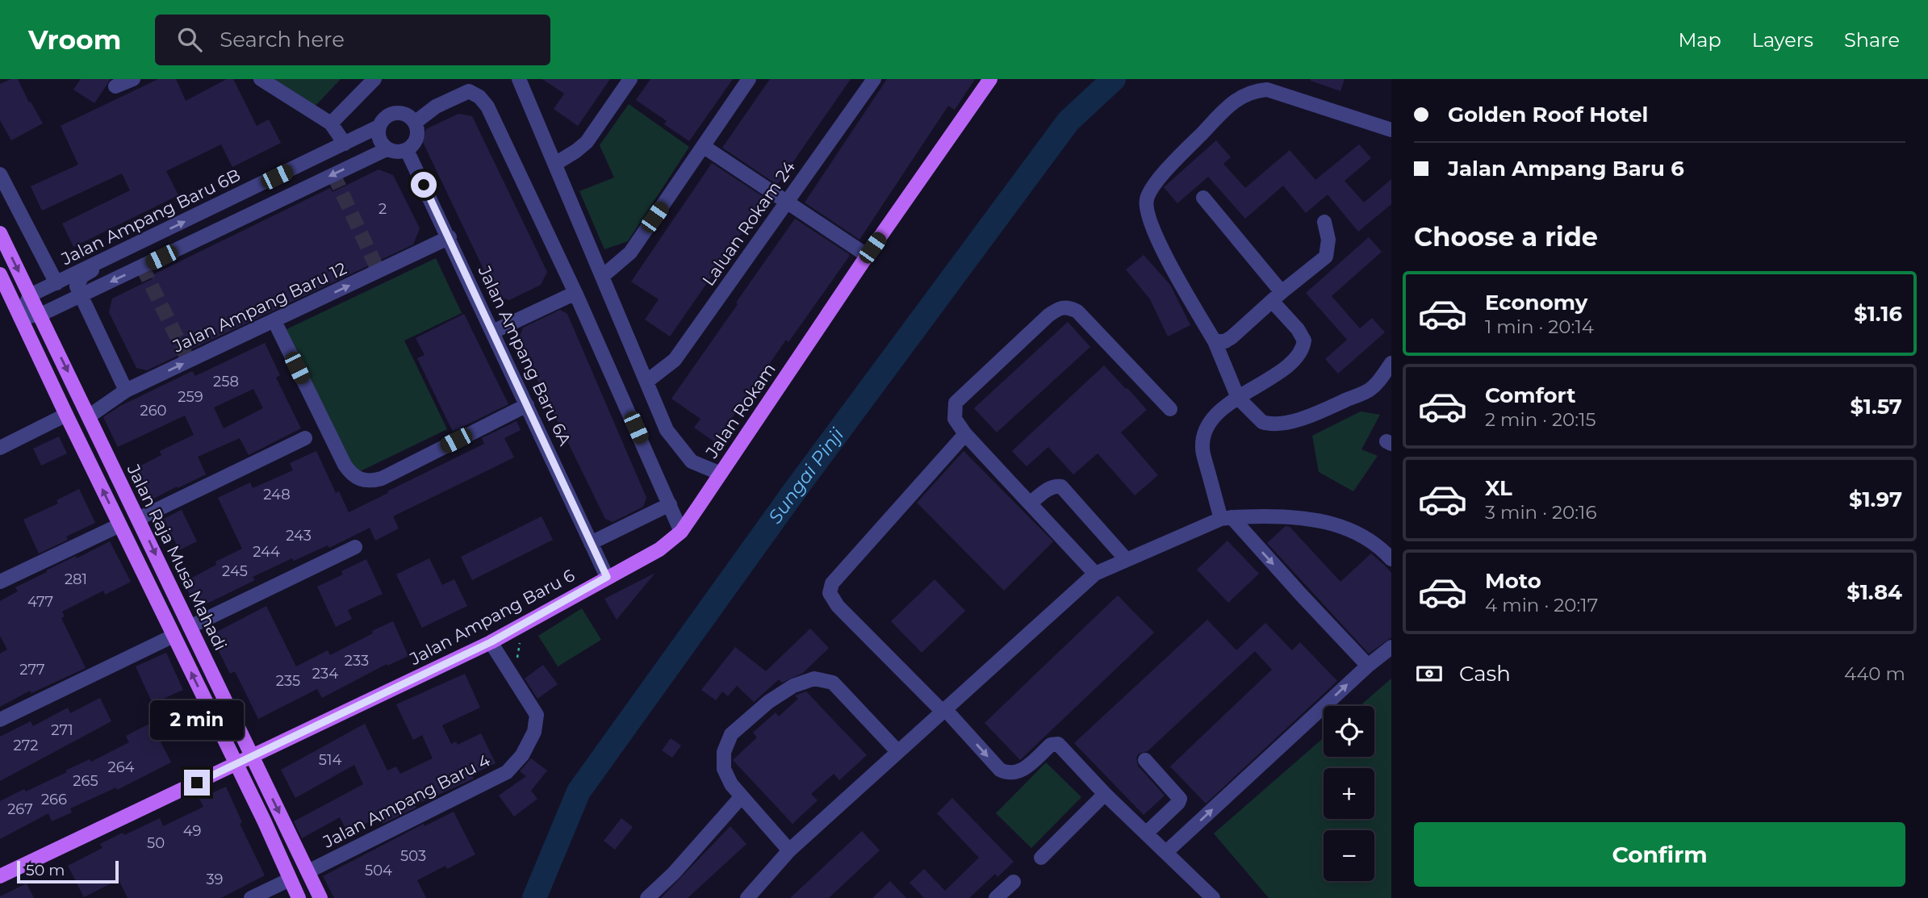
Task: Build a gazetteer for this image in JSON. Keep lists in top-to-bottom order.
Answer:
{
  "streets": {
    "main road": ["Jalan Rokam", "Jalan Raja Musa Mahadi", "Jalan Ampang Baru 6"],
    "street": [
      "Jalan Ampang Baru 6B",
      "Laluan Rokam 24",
      "Jalan Ampang Baru 12",
      "Jalan Ampang Baru 6A",
      "Jalan Ampang Baru 4"
    ]
  },
  "crossings": [
    ["Jalan Ampang Baru 6B", "Jalan Ampang Baru 6A"],
    ["Jalan Ampang Baru 6B", "Jalan Raja Musa Mahadi"],
    ["Laluan Rokam 24", "Jalan Rokam"],
    ["Jalan Ampang Baru 12", "Jalan Ampang Baru 6A"],
    ["Jalan Ampang Baru 12", "Jalan Raja Musa Mahadi"],
    ["Jalan Ampang Baru 6A", "Jalan Ampang Baru 6"],
    ["Jalan Rokam", "Jalan Ampang Baru 6"],
    ["Jalan Raja Musa Mahadi", "Jalan Ampang Baru 6"],
    ["Jalan Raja Musa Mahadi", "Jalan Ampang Baru 4"],
    ["Jalan Ampang Baru 6", "Jalan Ampang Baru 4"]
  ],
  "water": ["Sungai Pinji"],
  "house_numbers": [
    "2",
    "258",
    "259",
    "260",
    "248",
    "243",
    "244",
    "245",
    "281",
    "477",
    "233",
    "277",
    "234",
    "235",
    "271",
    "272",
    "514",
    "264",
    "265",
    "266",
    "267",
    "49",
    "50",
    "503",
    "504",
    "39"
  ],
  "scale_bar": "50 m",
  "page": {
    "header": "Vroom",
    "search": "Search here",
    "nav": ["Map", "Layers", "Share"],
    "banner": ["Golden Roof Hotel", "Jalan Ampang Baru 6"],
    "heading": "Choose a ride",
    "list": [
      {
        "name": "Economy",
        "note": "1 min · 20:14",
        "value": "$1.16"
      },
      {
        "name": "Comfort",
        "note": "2 min · 20:15",
        "value": "$1.57"
      },
      {
        "name": "XL",
        "note": "3 min · 20:16",
        "value": "$1.97"
      },
      {
        "name": "Moto",
        "note": "4 min · 20:17",
        "value": "$1.84"
      }
    ],
    "pay": ["Cash", "440 m"],
    "bubble": "2 min",
    "map_buttons": ["+", "−"],
    "buttons": "Confirm",
    "scale": "50 m"
  }
}
